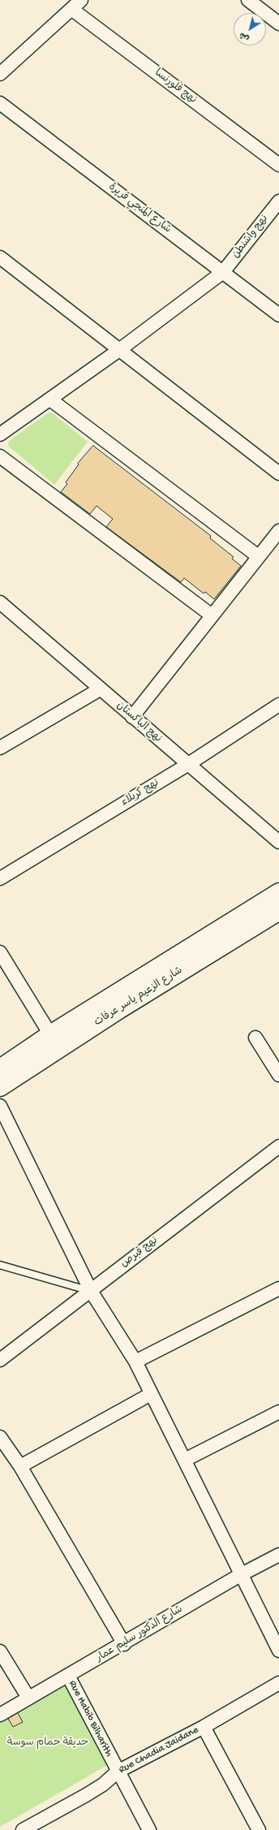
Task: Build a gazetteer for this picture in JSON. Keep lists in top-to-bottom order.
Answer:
{
  "streets": {
    "main road": ["شارع الزعيم ياسر عرفات"],
    "street": [
      "نهج فلورنسا",
      "شارع المنجي قريرة",
      "نهج واشنطن",
      "نهج الباكستان",
      "نهج كربلاء",
      "نهج قبرص",
      "شارع الدكتور سليم عمار",
      "Rue Habib Bilharith",
      "Rue Chadia Jaidane"
    ]
  },
  "crossings": [
    ["شارع المنجي قريرة", "نهج واشنطن"],
    ["نهج الباكستان", "نهج كربلاء"],
    ["شارع الدكتور سليم عمار", "Rue Habib Bilharith"],
    ["Rue Habib Bilharith", "Rue Chadia Jaidane"]
  ],
  "parks": ["حديقة حمام سوسة"],
  "north": "bottom left"
}
